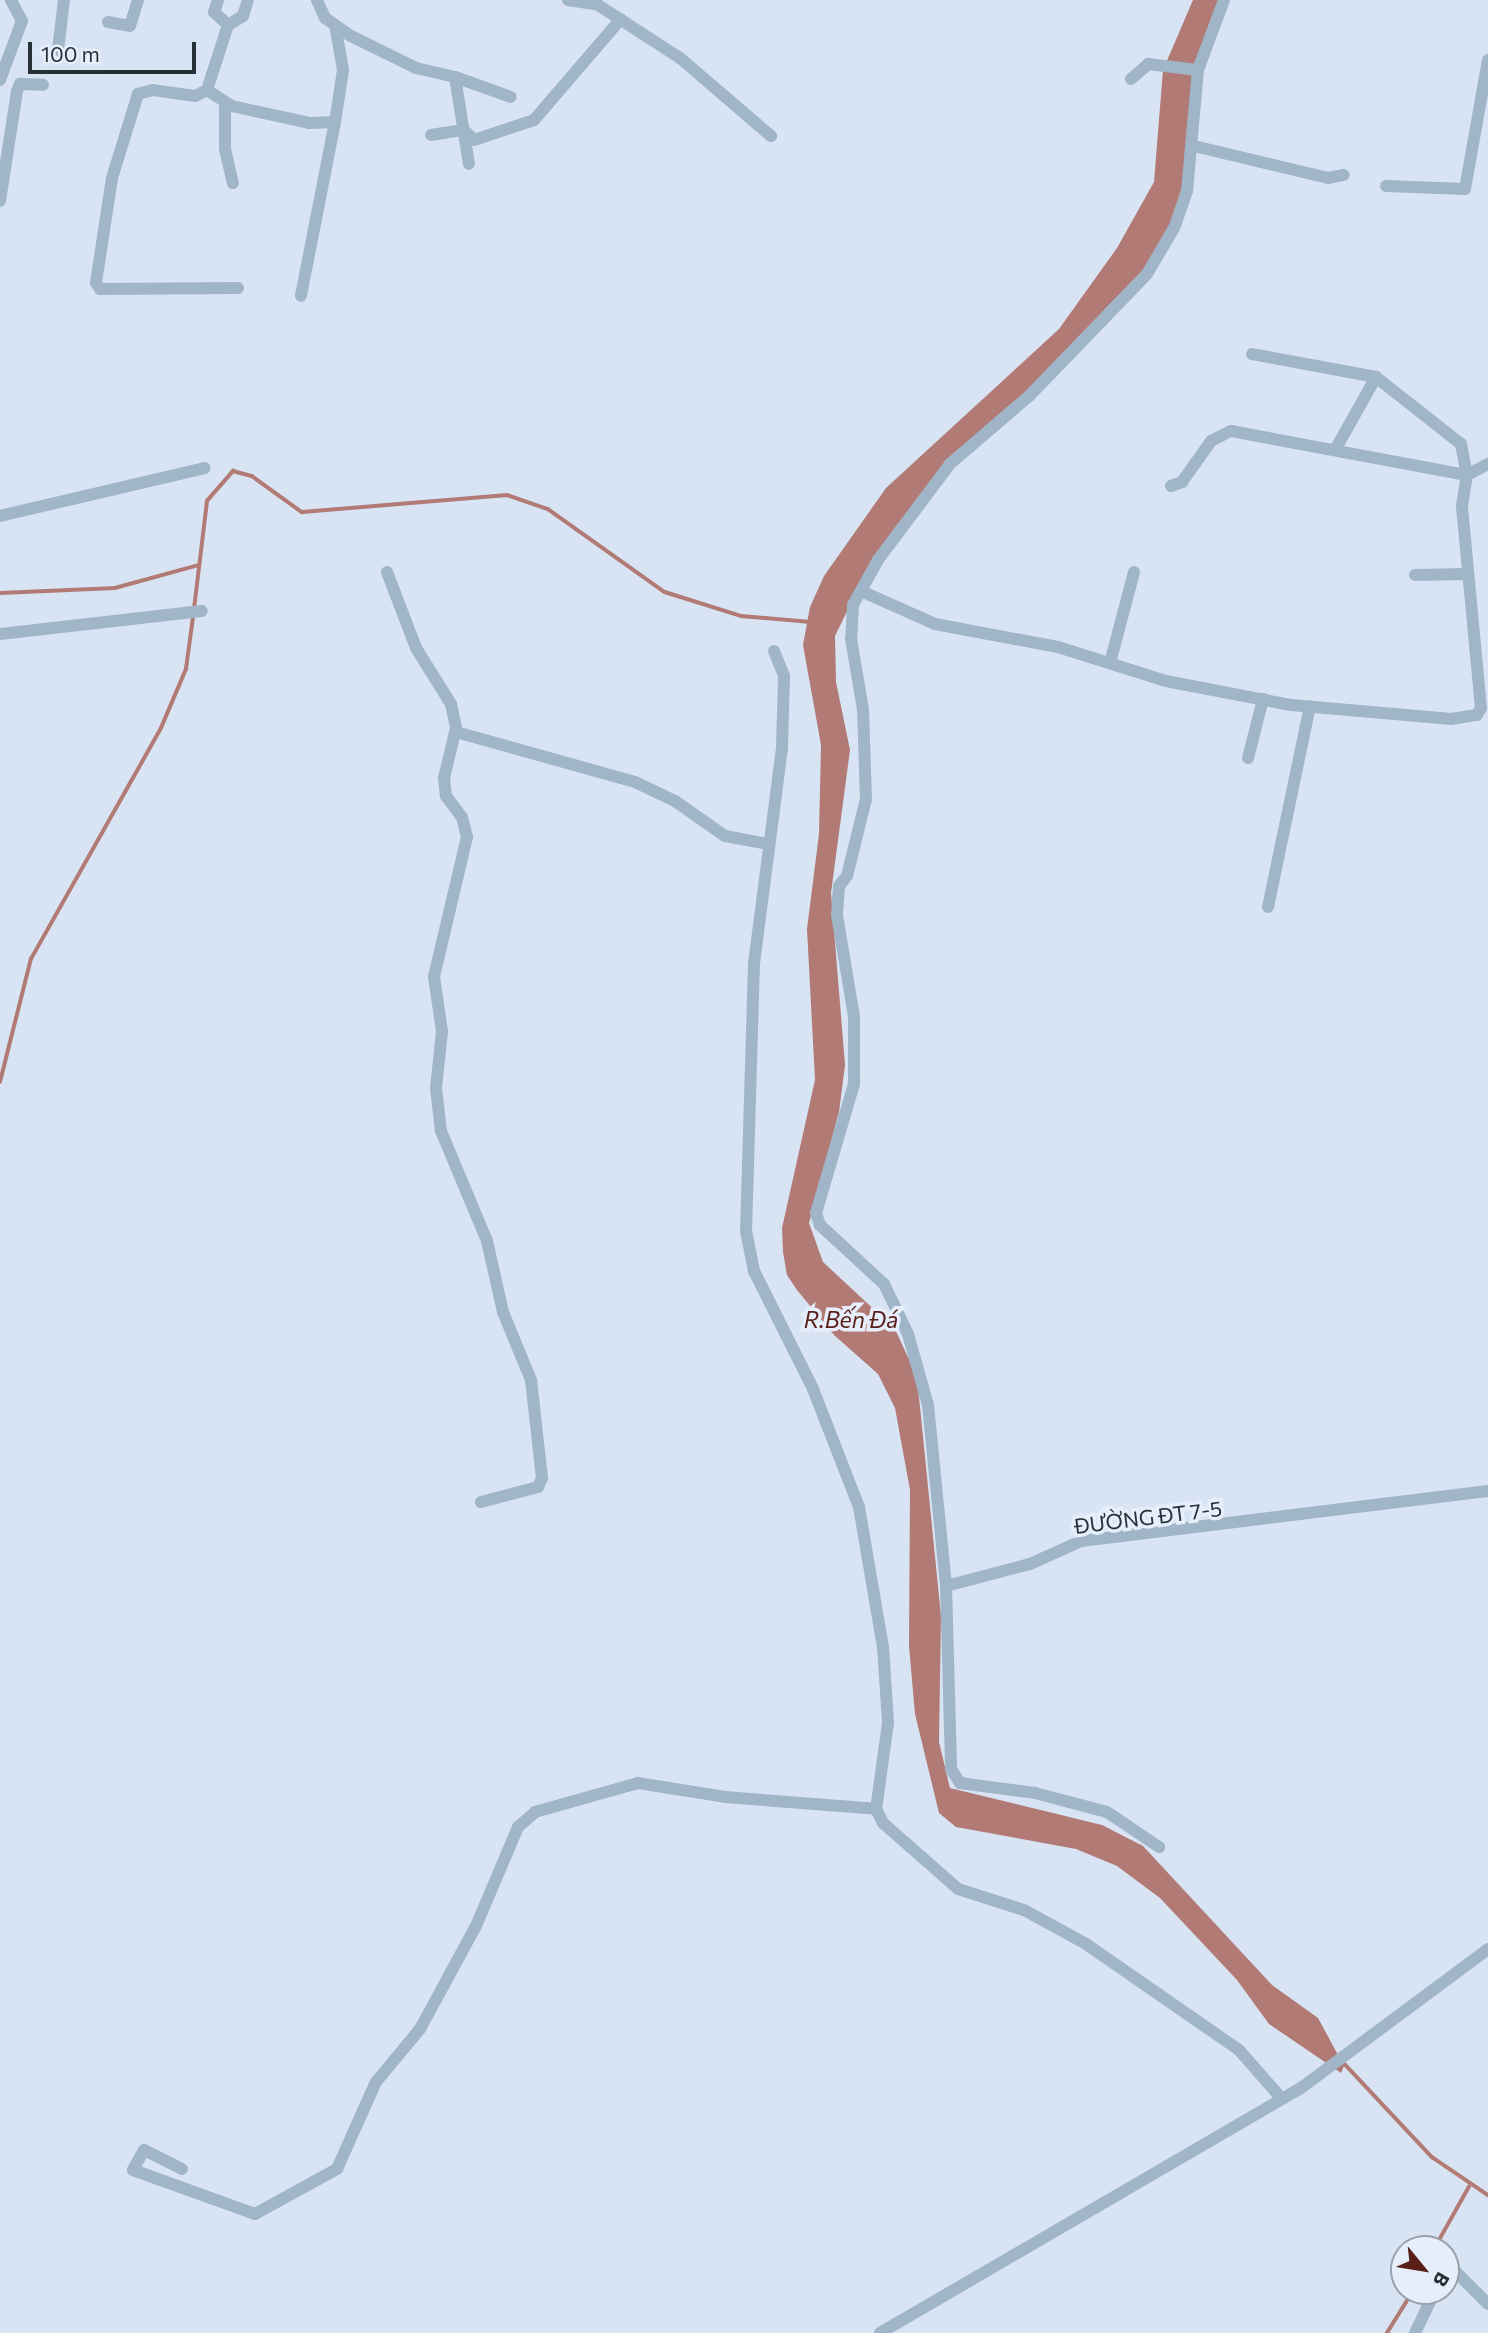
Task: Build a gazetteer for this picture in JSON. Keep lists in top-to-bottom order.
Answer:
{
  "streets": {
    "street": ["ĐƯỜNG ĐT 7-5"]
  },
  "water": ["R.Bến Đá"],
  "scale_bar": "100 m",
  "north": "bottom right"
}
